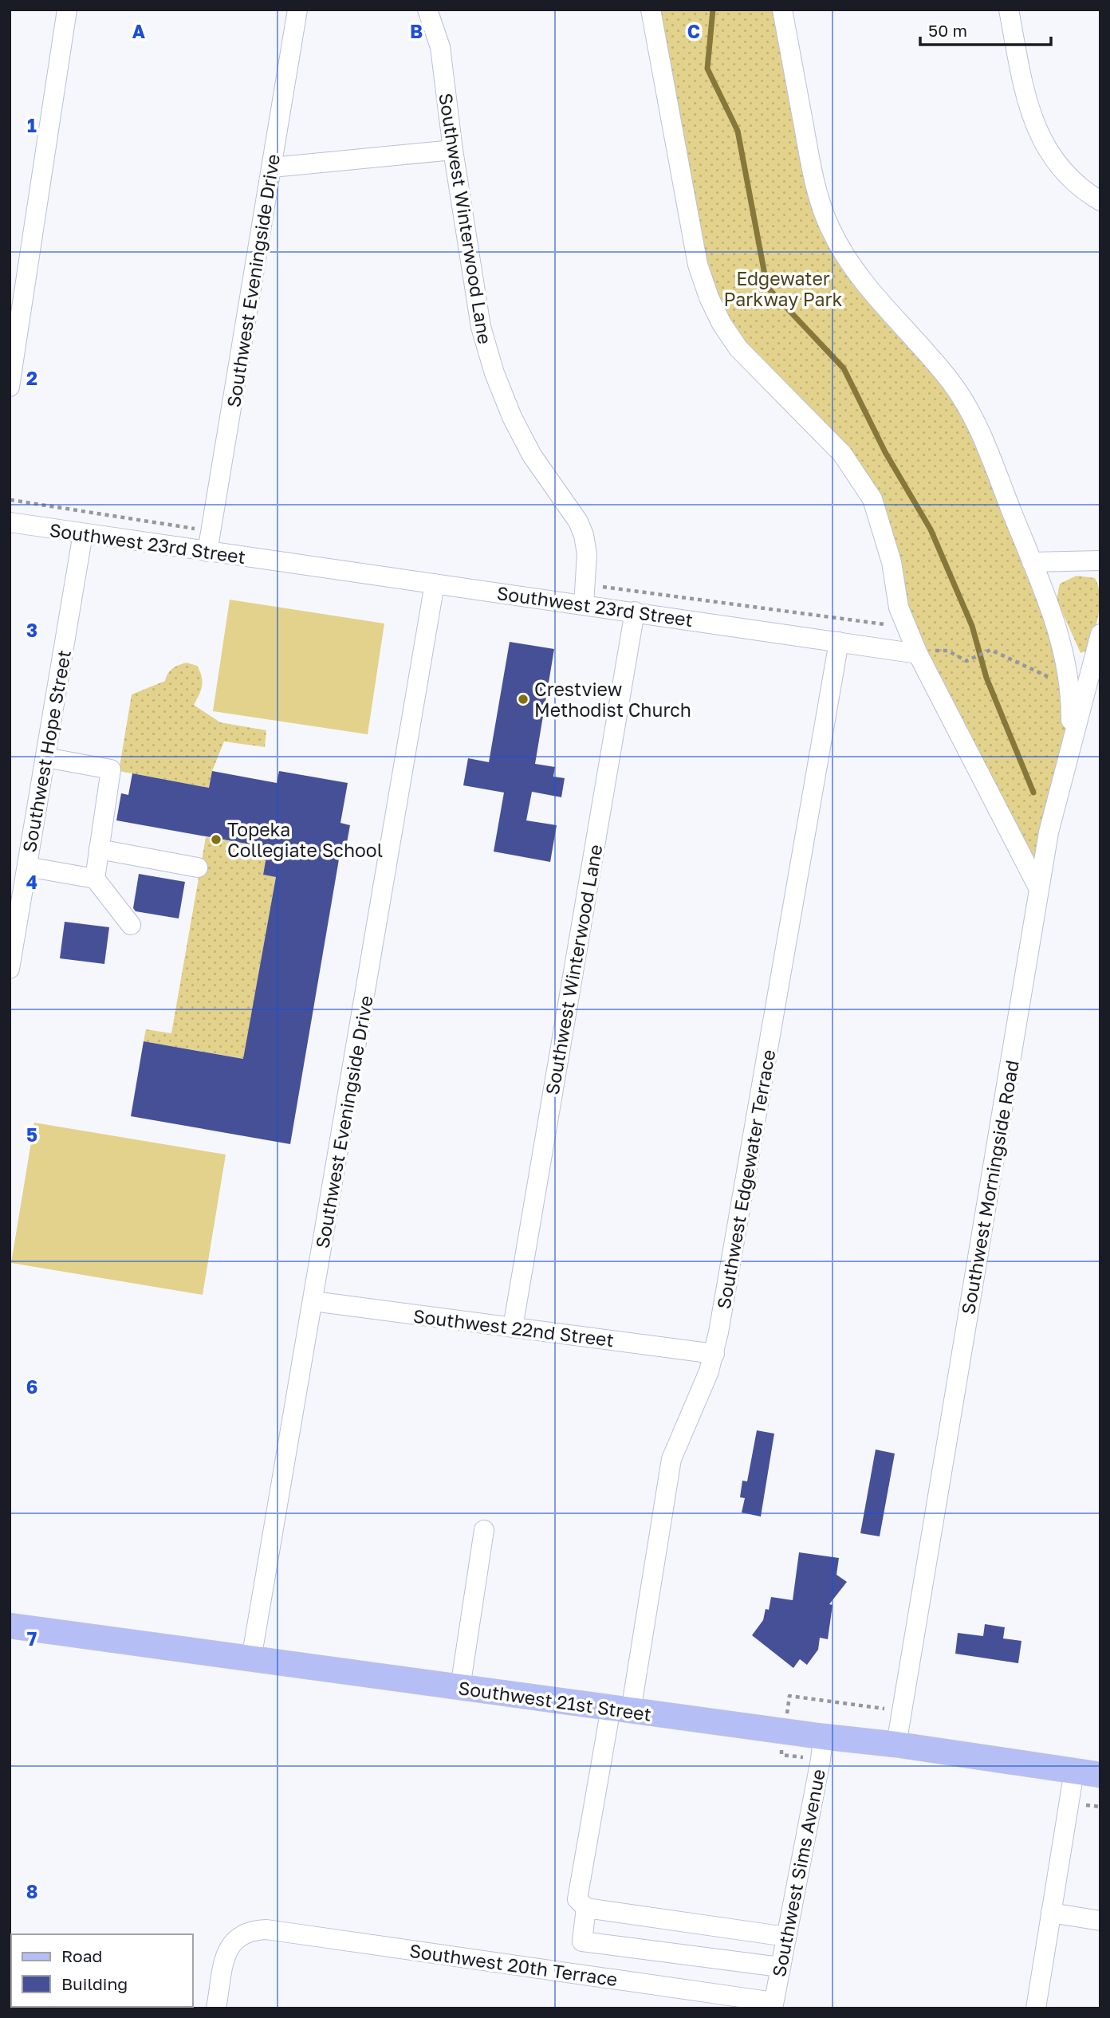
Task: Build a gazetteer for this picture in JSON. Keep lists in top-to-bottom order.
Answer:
{
  "streets": {
    "main road": ["Southwest 21st Street"],
    "street": [
      "Southwest Winterwood Lane",
      "Southwest Eveningside Drive",
      "Southwest 23rd Street",
      "Southwest Hope Street",
      "Southwest Edgewater Terrace",
      "Southwest Morningside Road",
      "Southwest 22nd Street",
      "Southwest Sims Avenue",
      "Southwest 20th Terrace"
    ]
  },
  "crossings": [
    ["Southwest Winterwood Lane", "Southwest 23rd Street"],
    ["Southwest Winterwood Lane", "Southwest 22nd Street"],
    ["Southwest Eveningside Drive", "Southwest 23rd Street"],
    ["Southwest Eveningside Drive", "Southwest 22nd Street"],
    ["Southwest Eveningside Drive", "Southwest 21st Street"],
    ["Southwest 23rd Street", "Southwest Hope Street"],
    ["Southwest 23rd Street", "Southwest Edgewater Terrace"],
    ["Southwest Edgewater Terrace", "Southwest 22nd Street"],
    ["Southwest Edgewater Terrace", "Southwest 21st Street"],
    ["Southwest Morningside Road", "Southwest 21st Street"],
    ["Southwest 21st Street", "Southwest Sims Avenue"],
    ["Southwest Sims Avenue", "Southwest 20th Terrace"]
  ],
  "parks": ["Edgewater Parkway Park"],
  "places": ["Crestview Methodist Church", "Topeka Collegiate School"],
  "legend": ["Road", "Building"],
  "scale_bar": "50 m",
  "grid": {
    "columns": ["A", "B", "C"],
    "rows": [
      "1",
      "2",
      "3",
      "4",
      "5",
      "6",
      "7",
      "8"
    ]
  }
}
